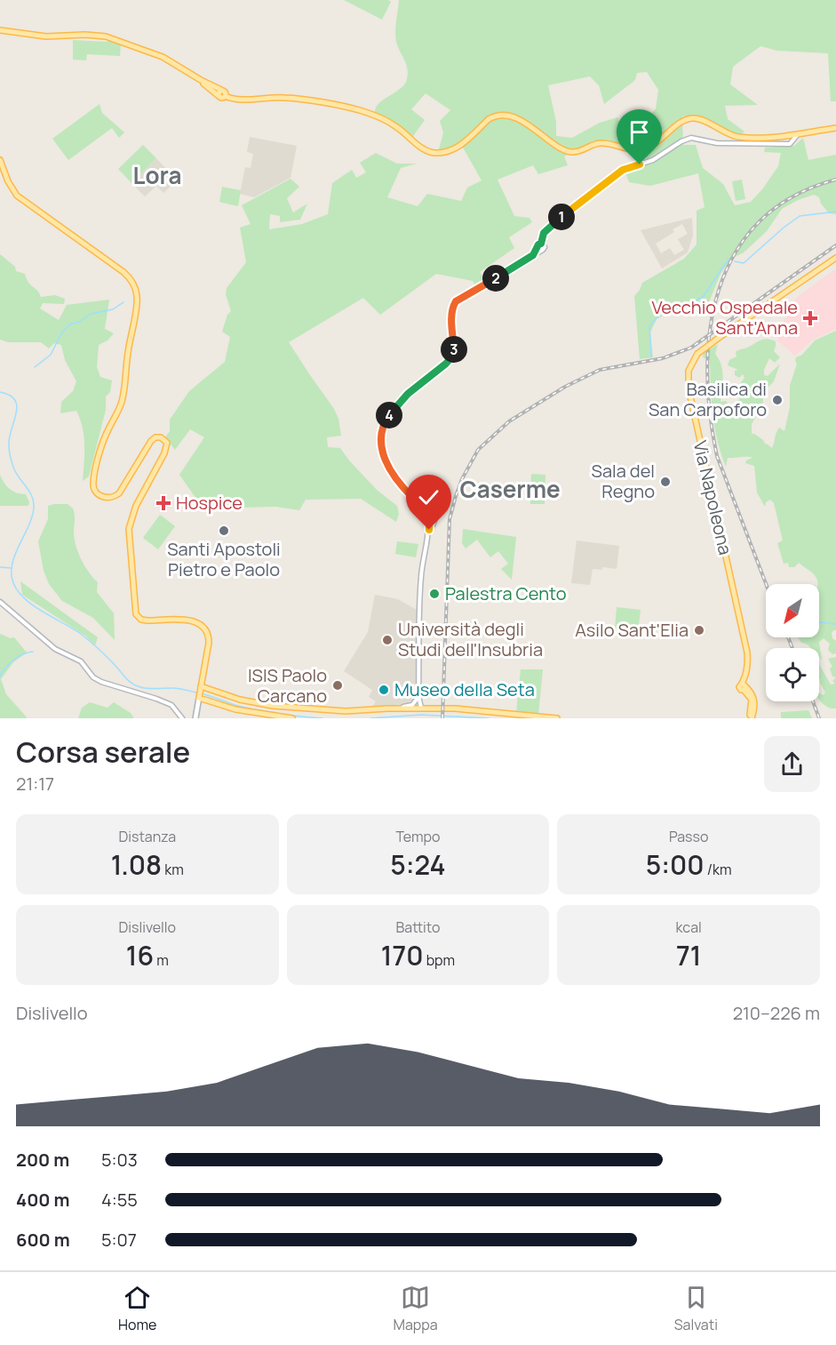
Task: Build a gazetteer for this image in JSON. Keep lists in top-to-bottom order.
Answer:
{
  "streets": {
    "main road": ["Via Napoleona"]
  },
  "districts": ["Lora", "Caserme"],
  "places": {
    "health": ["Vecchio Ospedale Sant'Anna", "Hospice"],
    "other": [
      "Basilica di San Carpoforo",
      "Sala del Regno",
      "Santi Apostoli Pietro e Paolo",
      "Palestra Cento",
      "Asilo Sant'Elia",
      "Università degli Studi dell'Insubria",
      "ISIS Paolo Carcano",
      "Museo della Seta"
    ]
  },
  "north": "bottom left",
  "page": {
    "pins": [
      "1",
      "2",
      "3",
      "4"
    ],
    "heading": ["Corsa serale", "21:17"],
    "stats": [
      ["Distanza", "1.08 km"],
      ["Tempo", "5:24"],
      ["Passo", "5:00 /km"],
      ["Dislivello", "16 m"],
      ["Battito", "170 bpm"],
      ["kcal", "71"]
    ],
    "chart": ["Dislivello", "210–226 m"],
    "list": [
      {
        "name": "200 m",
        "note": "5:03"
      },
      {
        "name": "400 m",
        "note": "4:55"
      },
      {
        "name": "600 m",
        "note": "5:07"
      }
    ],
    "tabs": ["Home", "Mappa", "Salvati"]
  }
}
